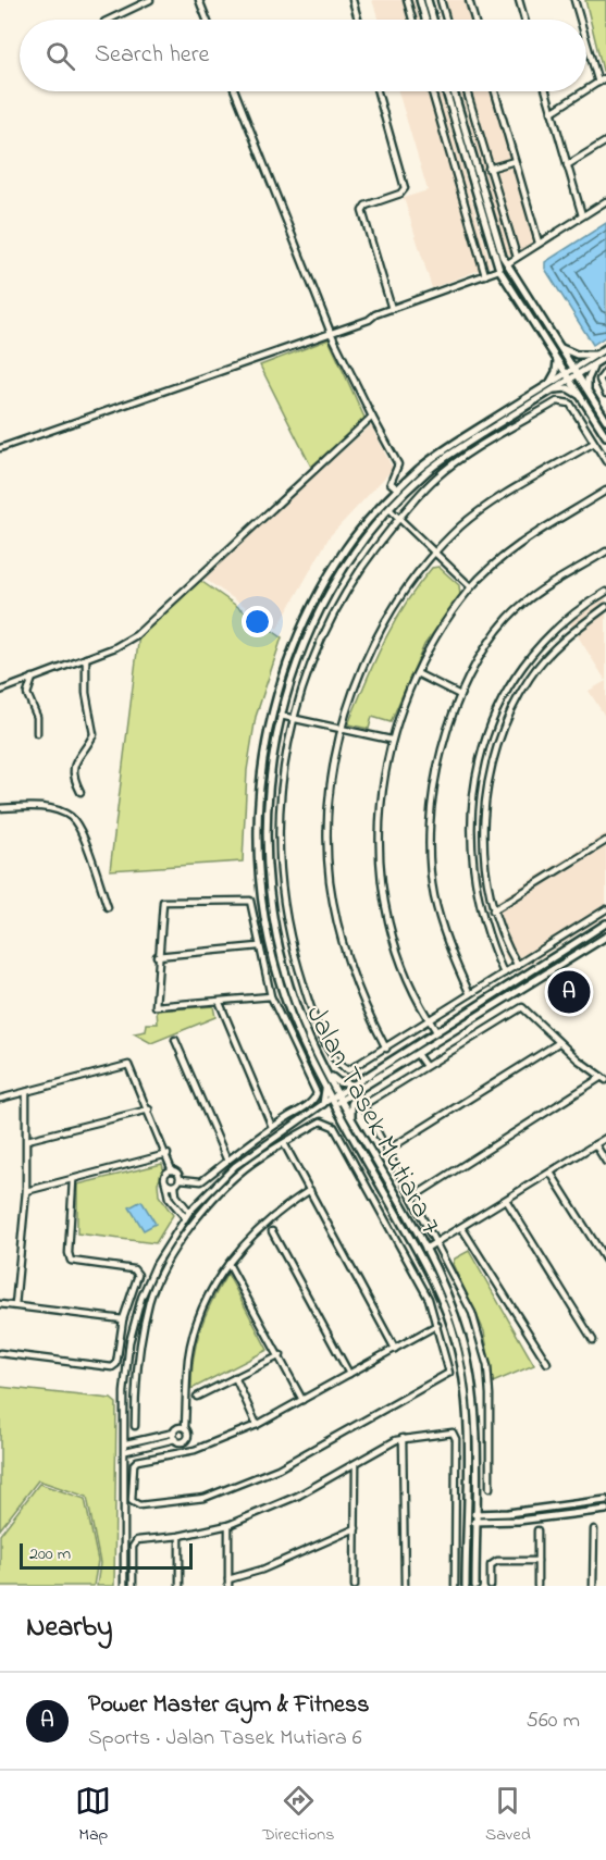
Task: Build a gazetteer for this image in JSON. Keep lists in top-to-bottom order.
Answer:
{
  "streets": {
    "street": ["Jalan Tasek Mutiara 7"]
  },
  "scale_bar": "200 m",
  "page": {
    "search": "Search here",
    "pins": "A",
    "scale": "200 m",
    "heading": "Nearby",
    "list": [
      {
        "mark": "A",
        "name": "Power Master Gym & Fitness",
        "note": "Sports · Jalan Tasek Mutiara 6",
        "value": "560 m"
      }
    ],
    "nav": ["Map", "Directions", "Saved"]
  }
}
